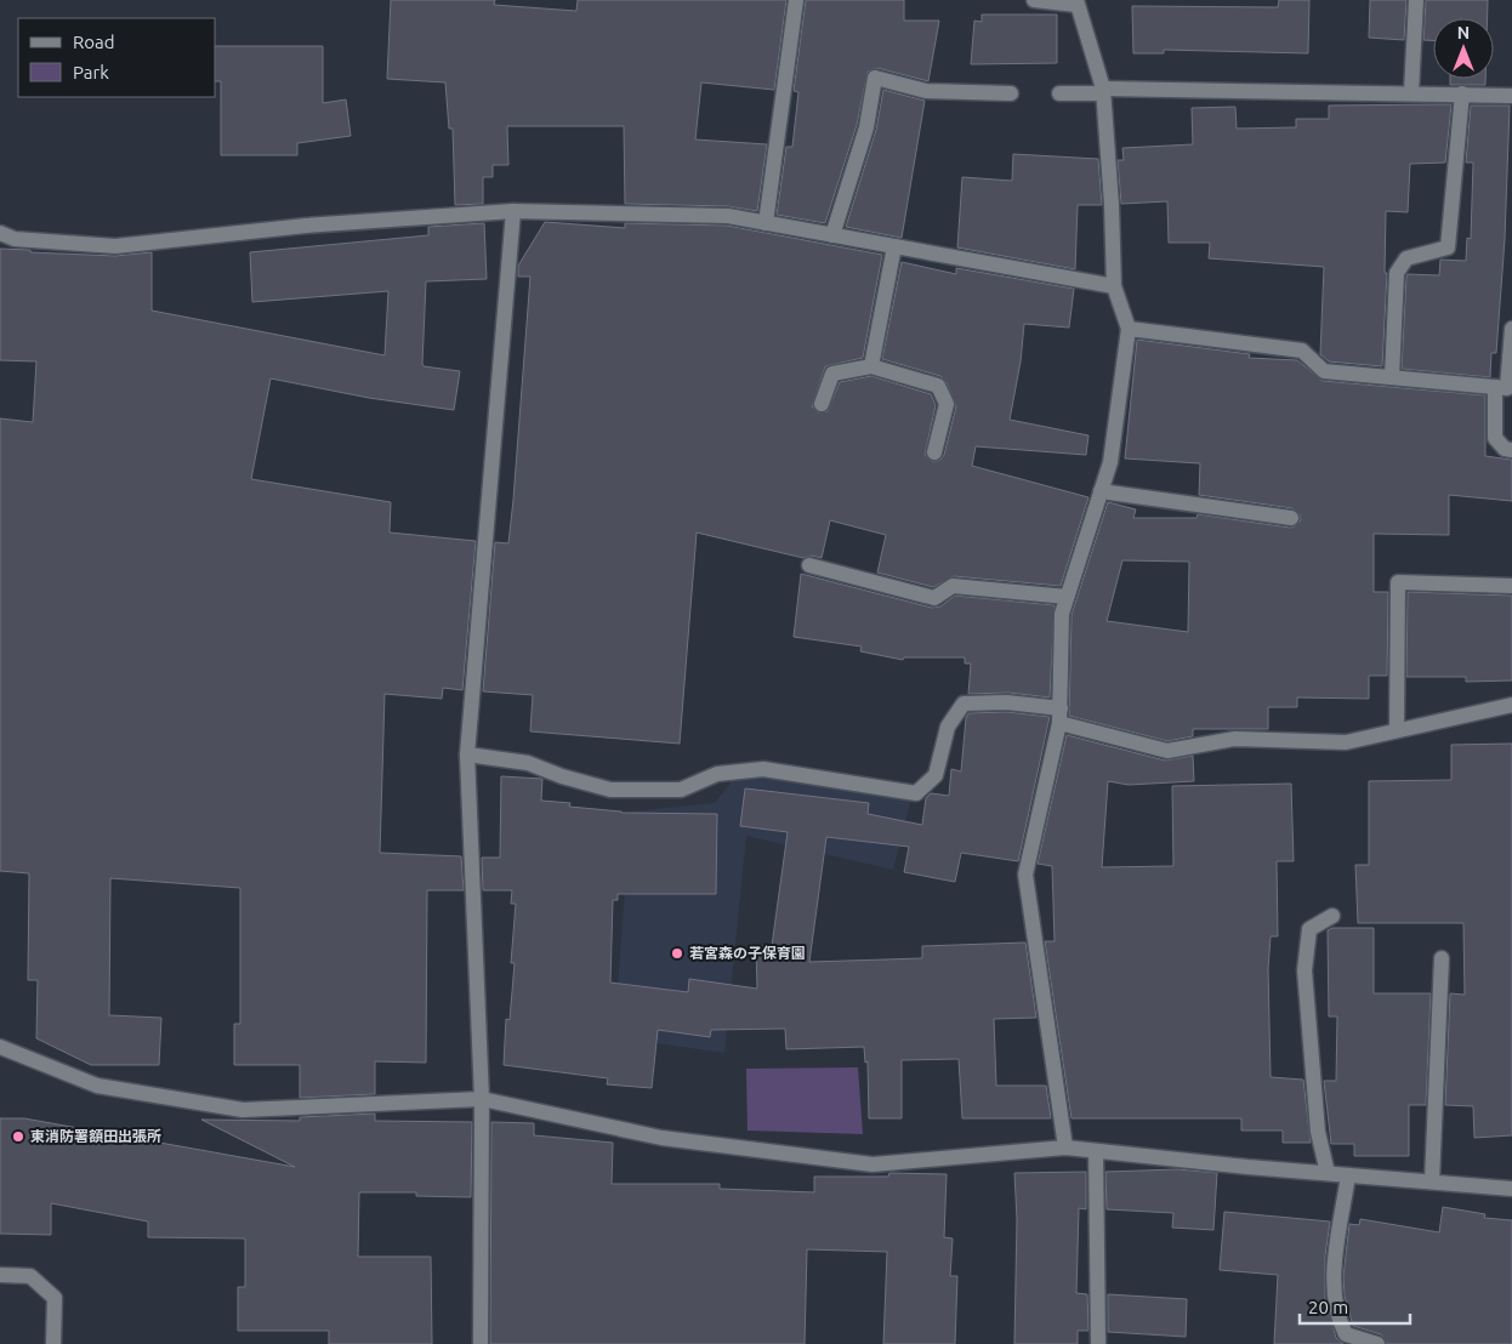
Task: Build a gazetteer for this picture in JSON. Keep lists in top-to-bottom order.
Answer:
{
  "places": ["若宮森の子保育園", "東消防署額田出張所"],
  "legend": ["Road", "Park"],
  "scale_bar": "20 m",
  "north": "top"
}
